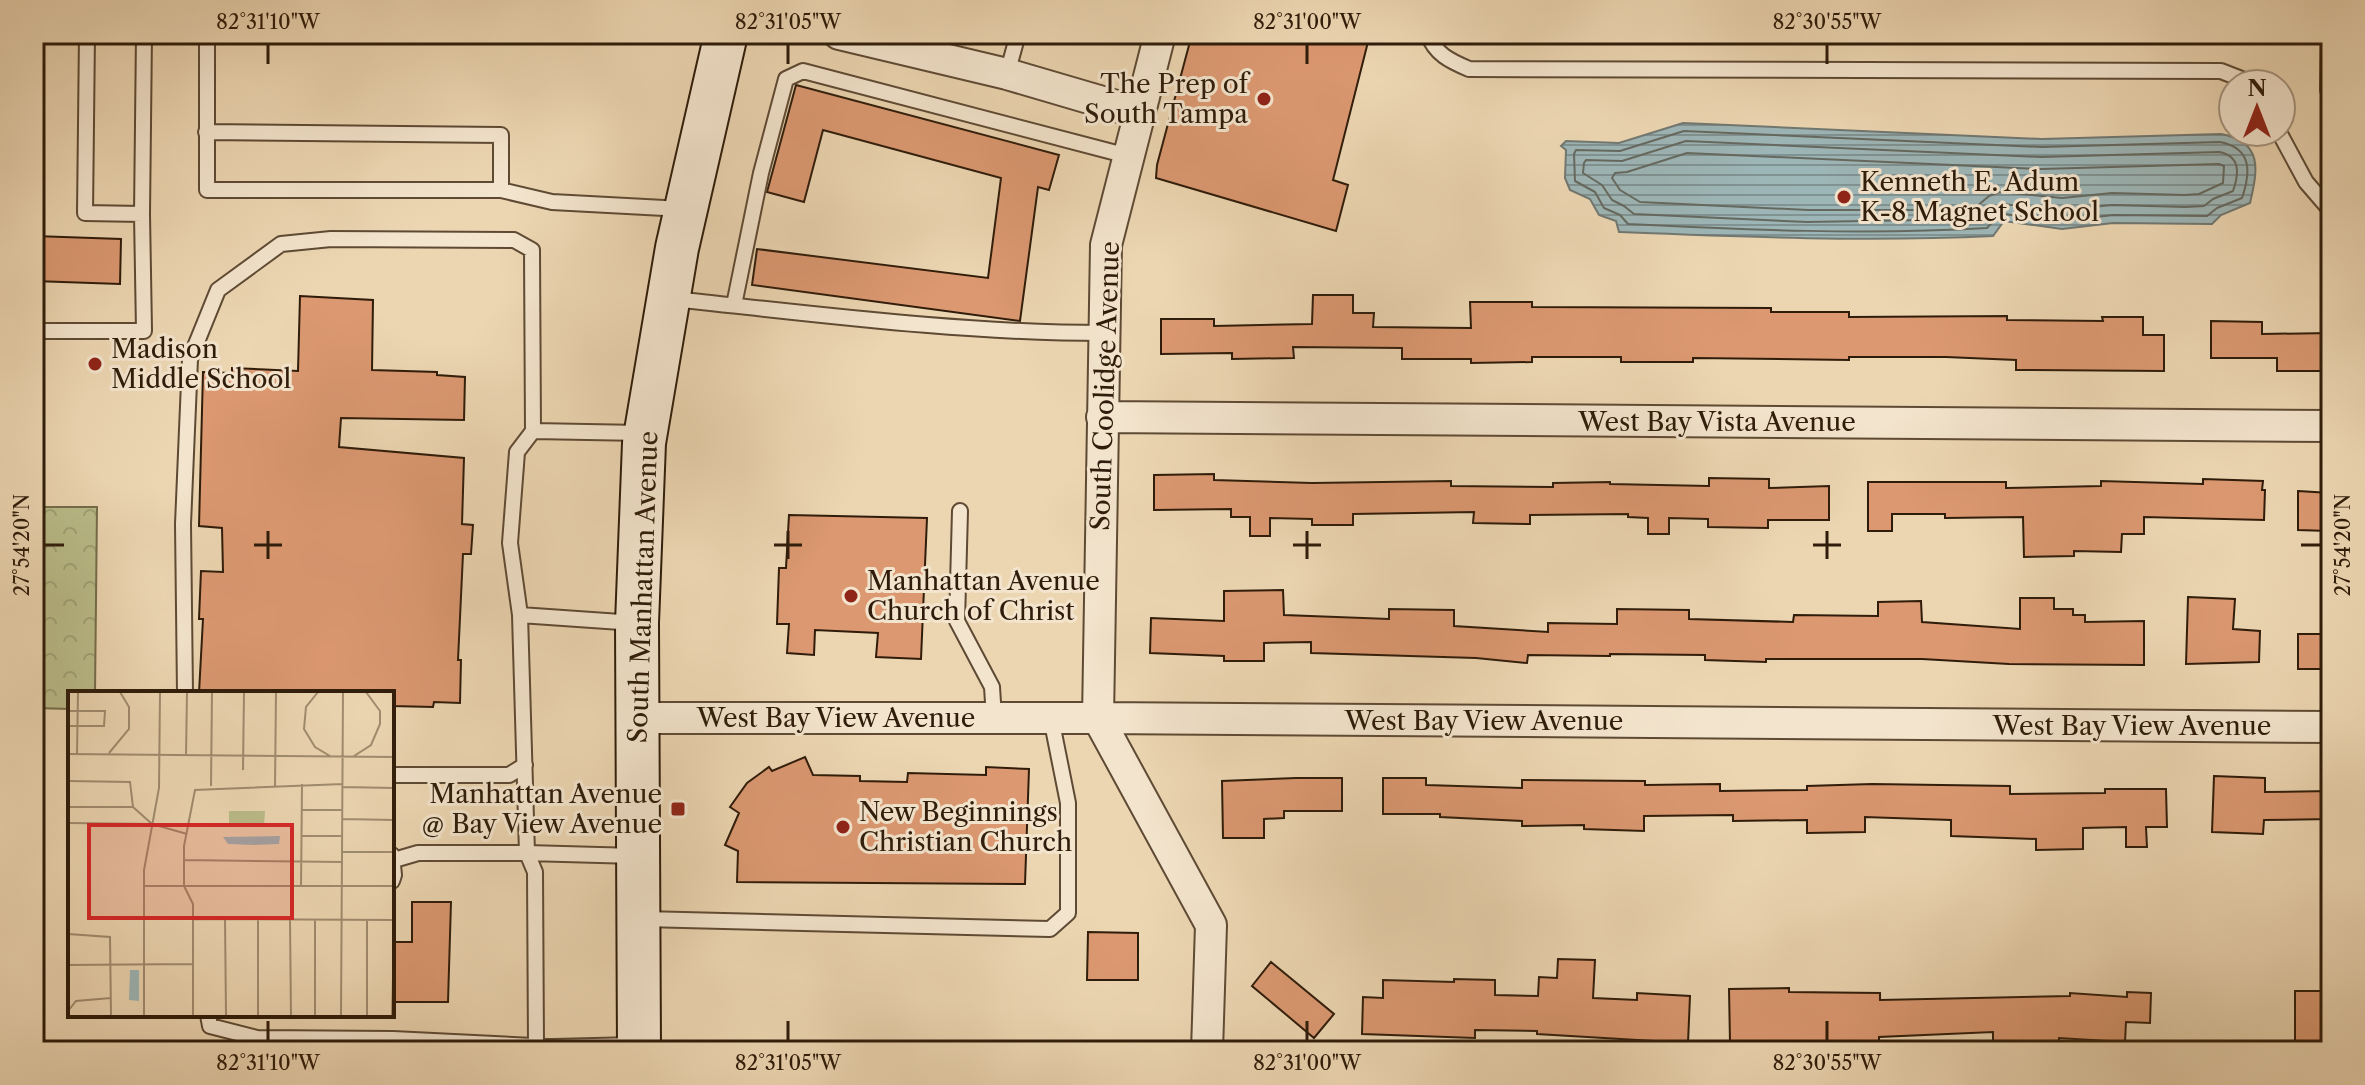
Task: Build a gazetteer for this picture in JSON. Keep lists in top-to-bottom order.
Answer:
{
  "streets": {
    "main road": ["South Manhattan Avenue"],
    "street": ["South Coolidge Avenue", "West Bay Vista Avenue", "West Bay View Avenue"]
  },
  "crossings": [
    ["South Coolidge Avenue", "West Bay Vista Avenue"],
    ["South Coolidge Avenue", "West Bay View Avenue"],
    ["South Manhattan Avenue", "West Bay View Avenue"]
  ],
  "places": {
    "other": [
      "The Prep of South Tampa",
      "Kenneth E. Adum K-8 Magnet School",
      "Madison Middle School",
      "Manhattan Avenue Church of Christ",
      "New Beginnings Christian Church"
    ],
    "transit": ["Manhattan Avenue @ Bay View Avenue"]
  },
  "north": "top",
  "coordinates": [
    "82°31'10\"W",
    "82°31'05\"W",
    "82°31'00\"W",
    "82°30'55\"W",
    "27°54'20\"N"
  ]
}
